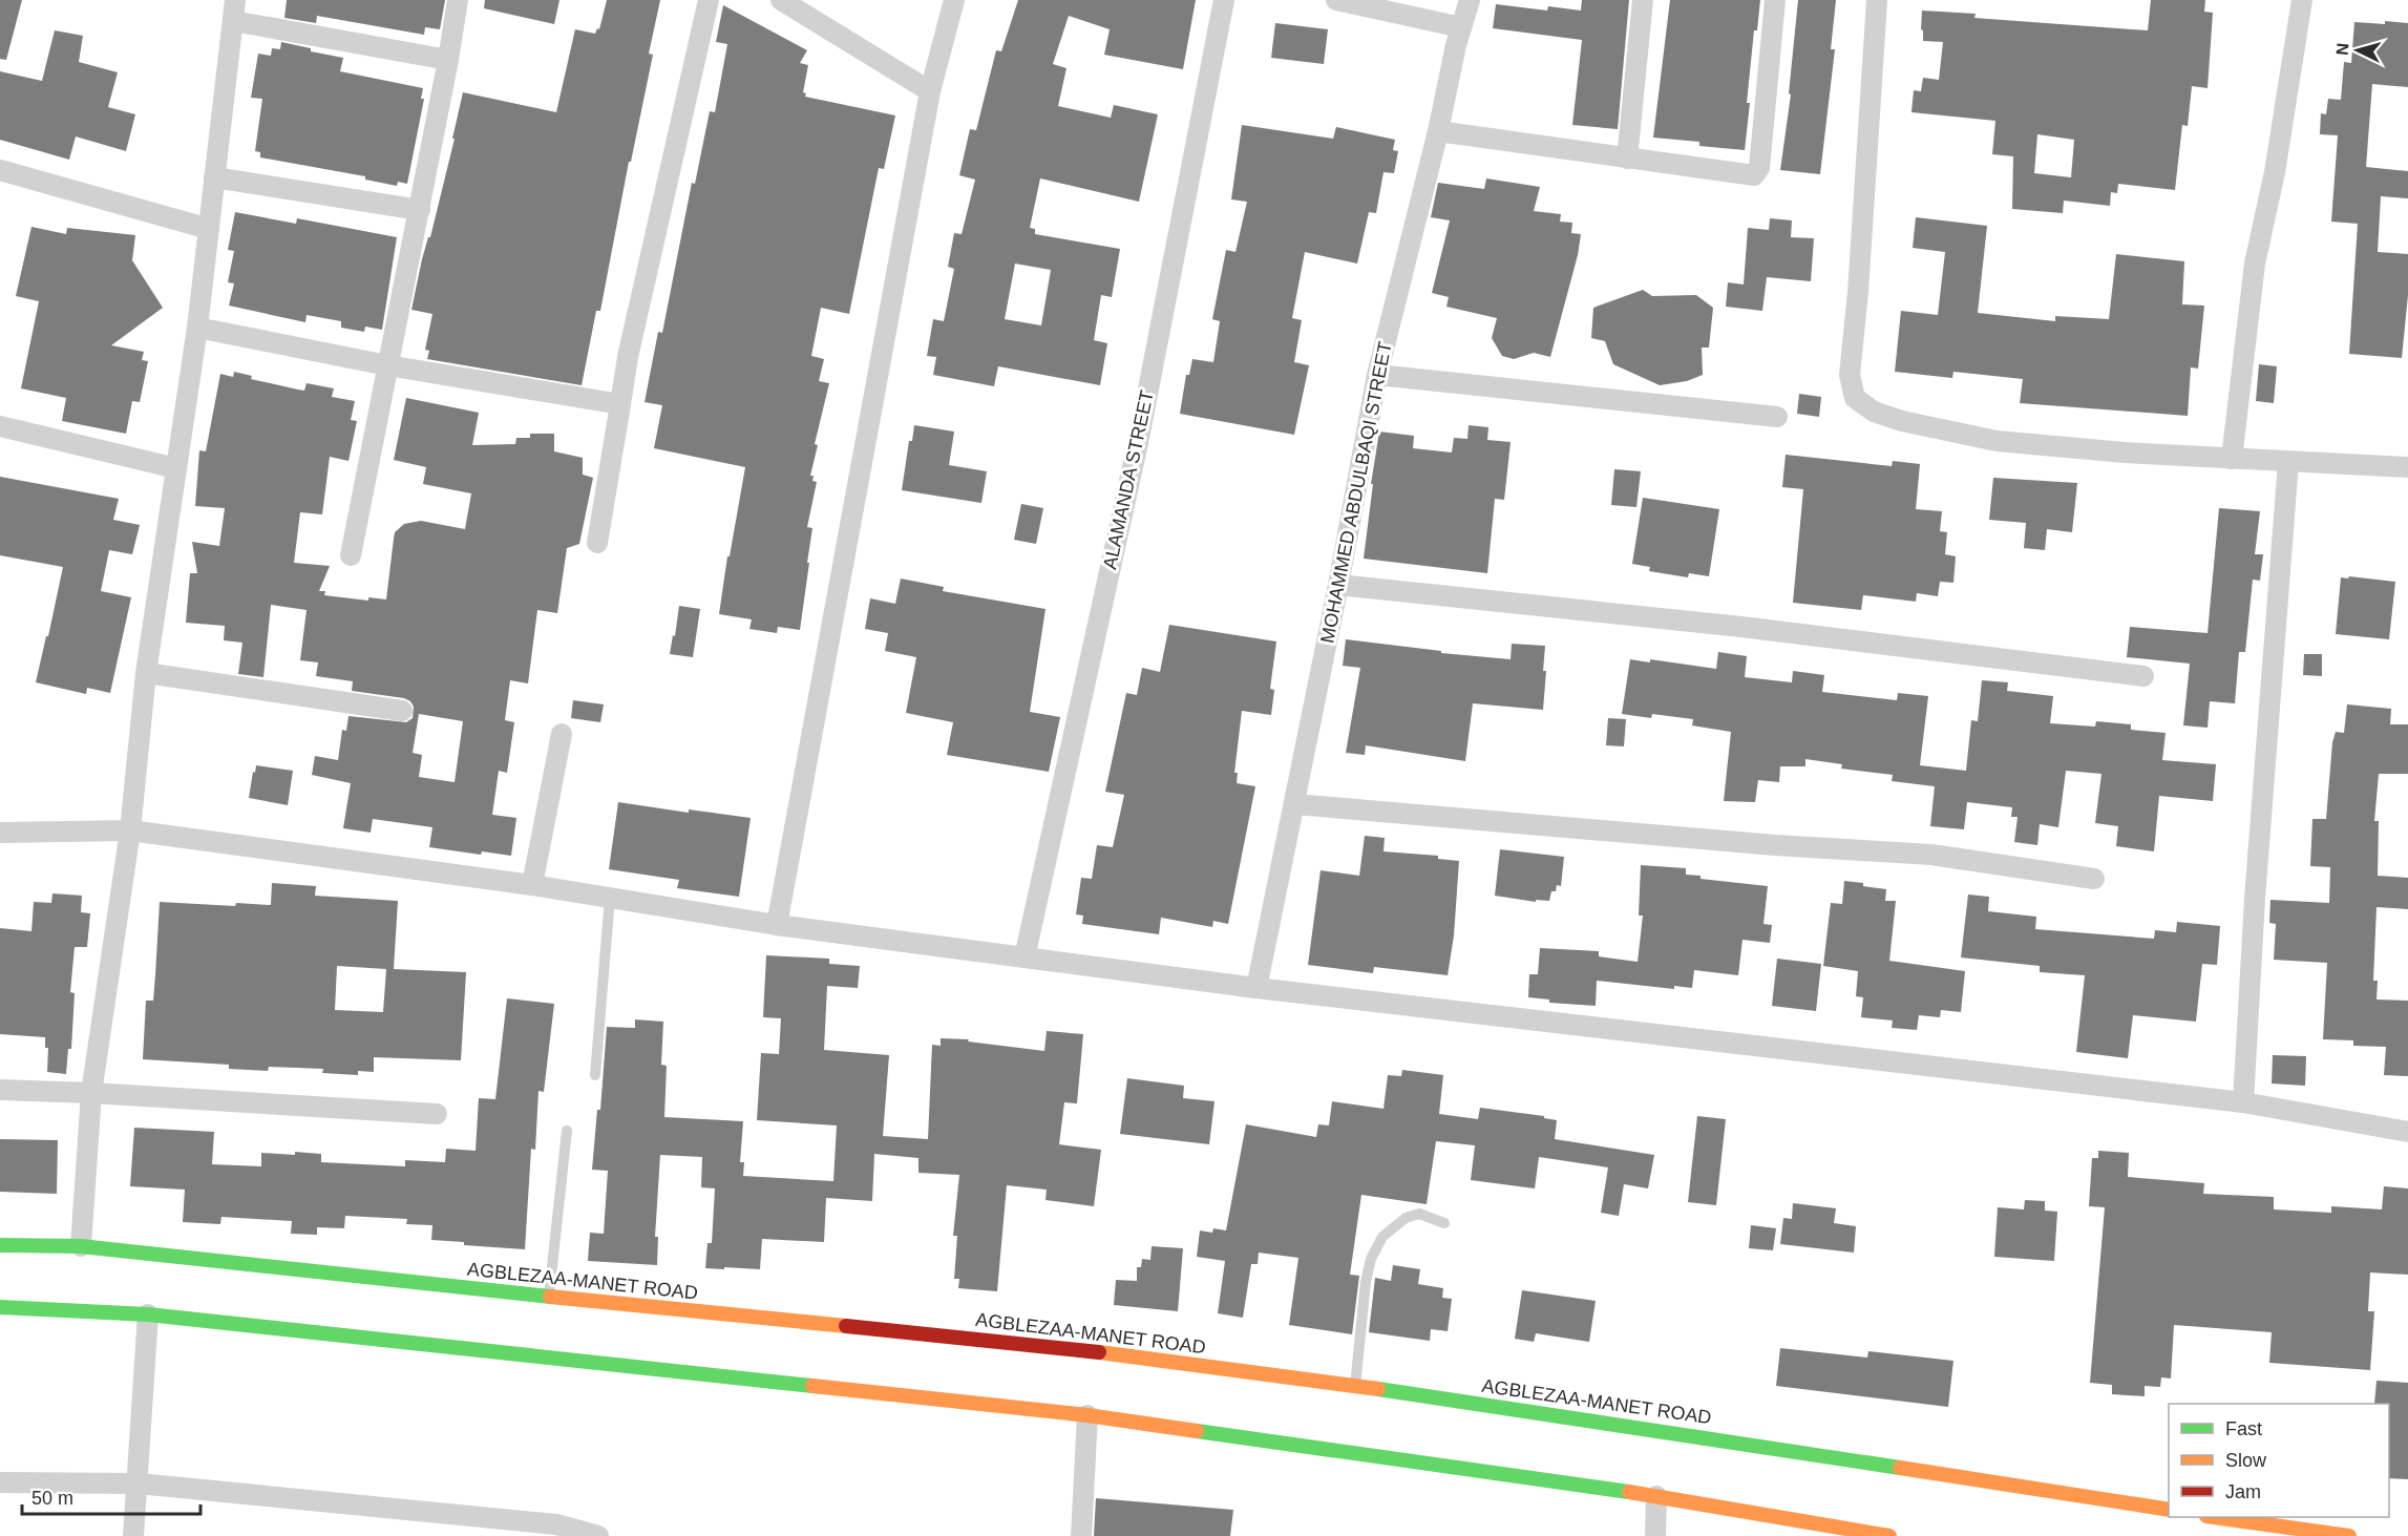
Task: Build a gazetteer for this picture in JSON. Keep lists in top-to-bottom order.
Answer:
{
  "streets": {
    "main road": ["AGBLEZAA-MANET ROAD"],
    "street": ["ALAMANDA STREET", "MOHAMMED ABDULBAQI STREET"]
  },
  "legend": ["Fast", "Slow", "Jam"],
  "scale_bar": "50 m",
  "north": "left"
}
